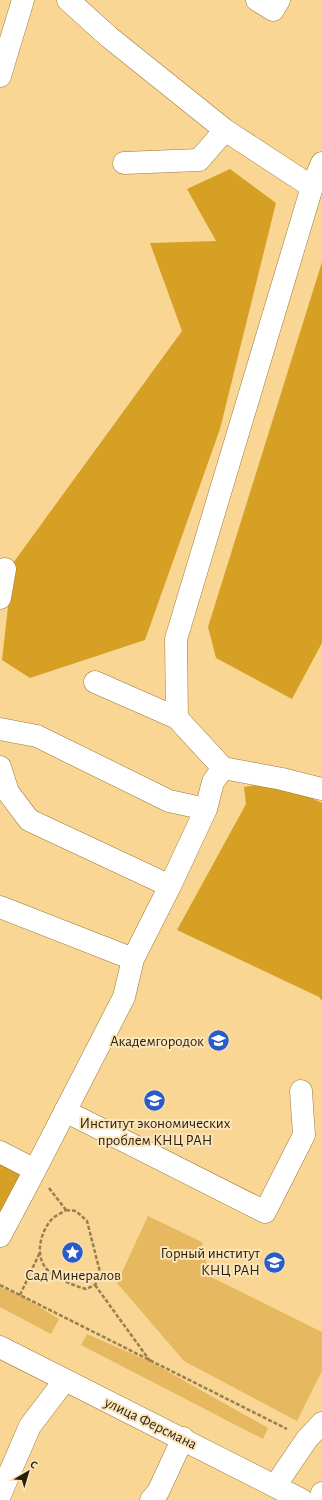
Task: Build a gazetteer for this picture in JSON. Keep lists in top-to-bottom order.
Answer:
{
  "streets": {
    "street": ["улица Ферсмана"]
  },
  "places": {
    "school or university": ["Академгородок", "Институт экономических проблем КНЦ РАН", "Горный институт КНЦ РАН"],
    "place": ["Сад Минералов"]
  },
  "north": "top right"
}
